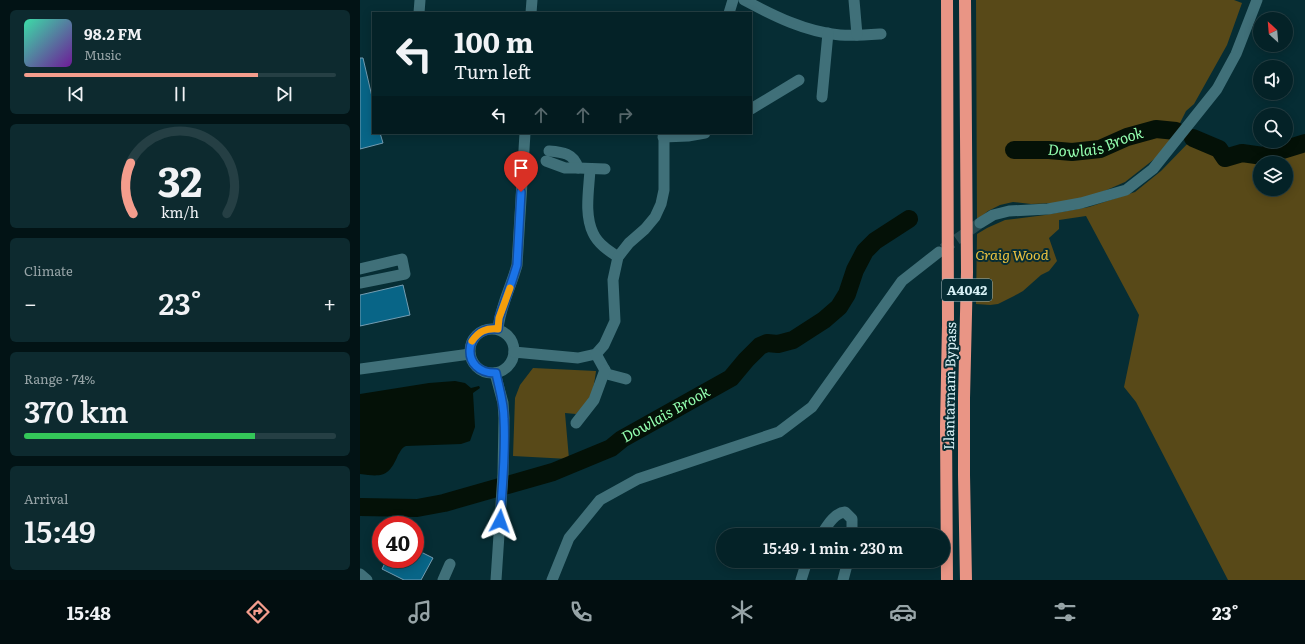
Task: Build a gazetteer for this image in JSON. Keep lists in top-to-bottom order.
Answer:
{
  "streets": {
    "highway": ["A4042", "Llantarnam Bypass"]
  },
  "water": ["Dowlais Brook"],
  "parks": ["Graig Wood"],
  "north": "top left",
  "page": {
    "turn": ["100 m", "Turn left"],
    "song": ["98.2 FM", "Music"],
    "tile": [
      "Climate",
      ["Range · 74%", "370 km"],
      ["Arrival", "15:49"]
    ],
    "heat": ["−", "23°", "+"],
    "limit": "40",
    "trip": "15:49 · 1 min · 230 m",
    "tabs": ["15:48", "23°"],
    "gauge": ["32", "km/h"]
  }
}
